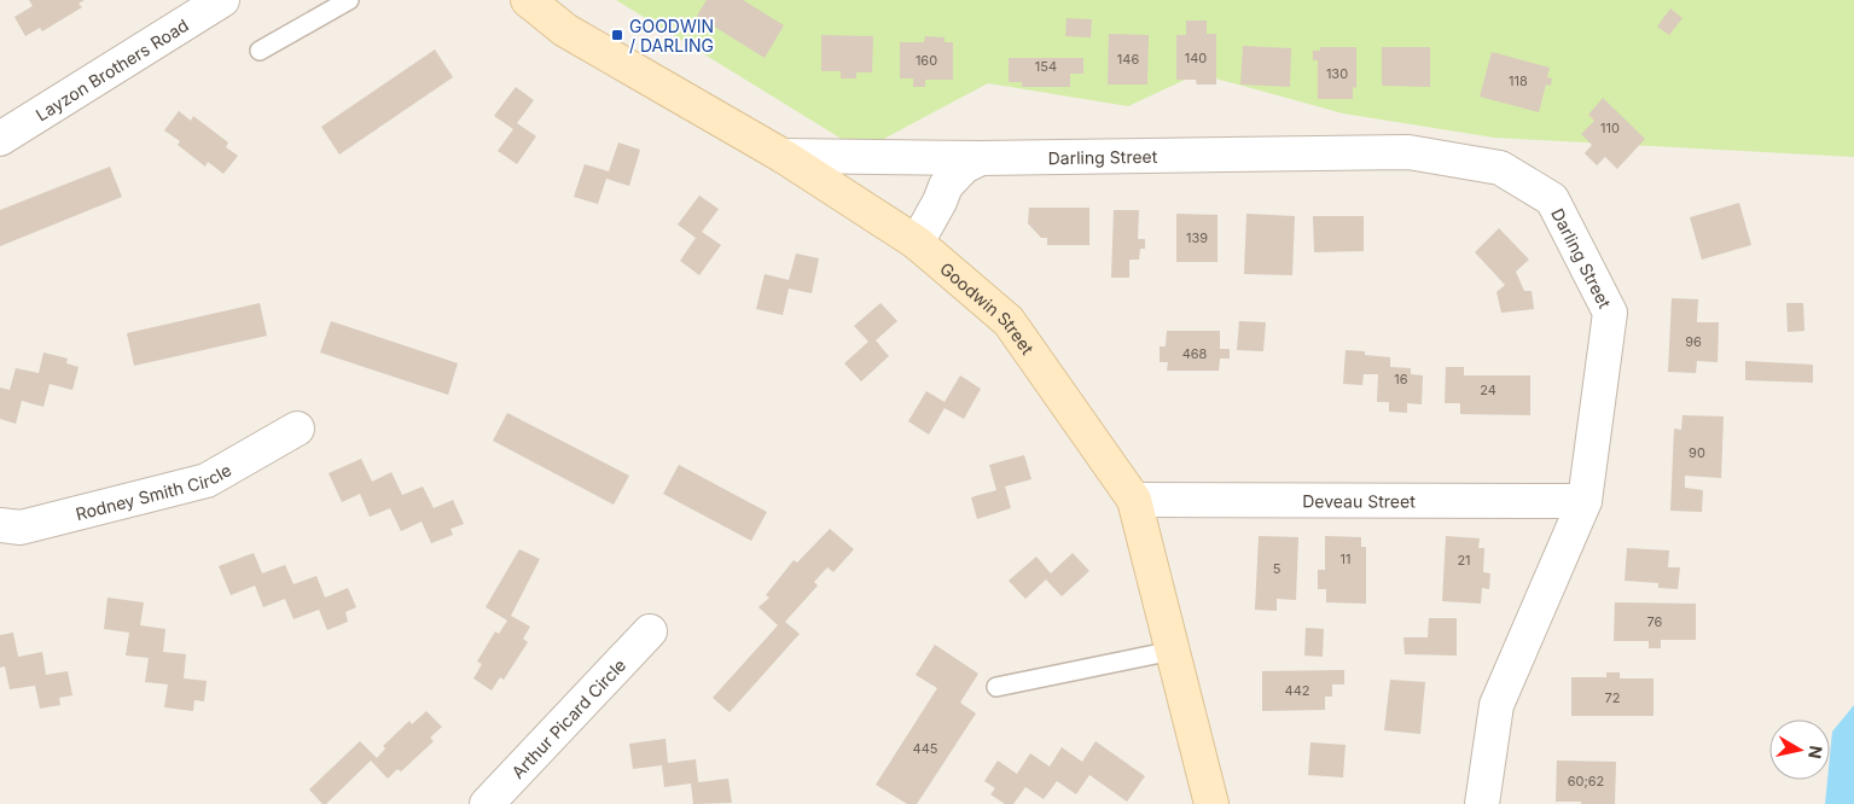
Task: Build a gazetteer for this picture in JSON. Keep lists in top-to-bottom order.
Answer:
{
  "streets": {
    "main road": ["Goodwin Street"],
    "street": [
      "Layzon Brothers Road",
      "Darling Street",
      "Rodney Smith Circle",
      "Deveau Street",
      "Arthur Picard Circle"
    ]
  },
  "crossings": [
    ["Darling Street", "Goodwin Street"],
    ["Darling Street", "Deveau Street"],
    ["Goodwin Street", "Deveau Street"]
  ],
  "places": {
    "transit": ["GOODWIN / DARLING"]
  },
  "house_numbers": [
    "140",
    "146",
    "160",
    "154",
    "130",
    "118",
    "110",
    "139",
    "96",
    "468",
    "16",
    "24",
    "90",
    "11",
    "21",
    "5",
    "76",
    "442",
    "72",
    "445",
    "60;62"
  ],
  "north": "right"
}
